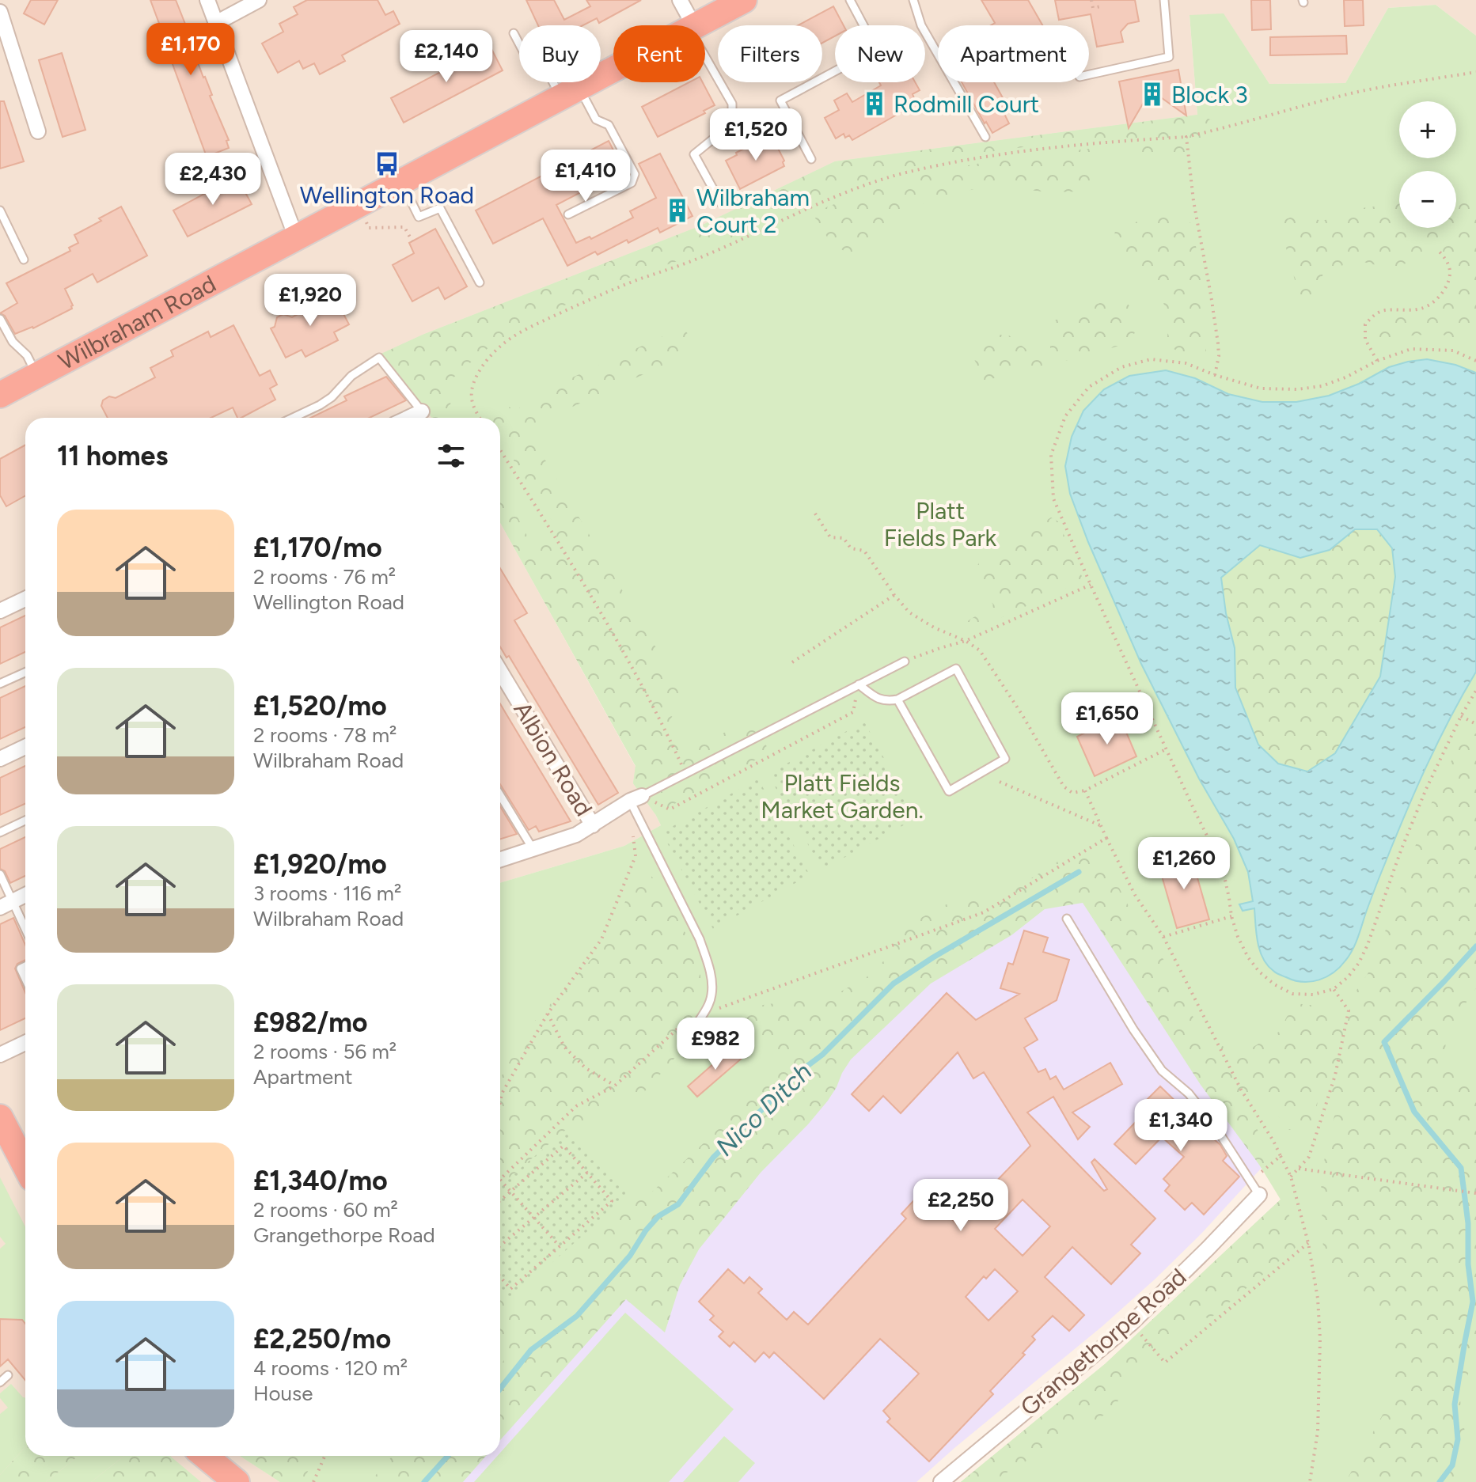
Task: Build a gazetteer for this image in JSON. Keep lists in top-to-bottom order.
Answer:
{
  "streets": {
    "highway": ["Wilbraham Road"],
    "street": ["Albion Road", "Grangethorpe Road"]
  },
  "water": ["Nico Ditch"],
  "parks": ["Platt Fields Park", "Platt Fields Market Garden."],
  "places": {
    "building": ["Block 3", "Rodmill Court", "Wilbraham Court 2"],
    "bus stop": ["Wellington Road"]
  },
  "page": {
    "price": [
      "£1,170",
      "£2,140",
      "£1,520",
      "£1,410",
      "£2,430",
      "£1,920",
      "£1,650",
      "£1,260",
      "£982",
      "£1,340",
      "£2,250"
    ],
    "chip": [
      "Buy",
      "Rent",
      "Filters",
      "New",
      "Apartment"
    ],
    "map_buttons": ["+", "−"],
    "heading": "11 homes",
    "list": [
      {
        "name": "£1,170/mo",
        "note": "2 rooms · 76 m² · Wellington Road"
      },
      {
        "name": "£1,520/mo",
        "note": "2 rooms · 78 m² · Wilbraham Road"
      },
      {
        "name": "£1,920/mo",
        "note": "3 rooms · 116 m² · Wilbraham Road"
      },
      {
        "name": "£982/mo",
        "note": "2 rooms · 56 m² · Apartment"
      },
      {
        "name": "£1,340/mo",
        "note": "2 rooms · 60 m² · Grangethorpe Road"
      },
      {
        "name": "£2,250/mo",
        "note": "4 rooms · 120 m² · House"
      }
    ]
  }
}
